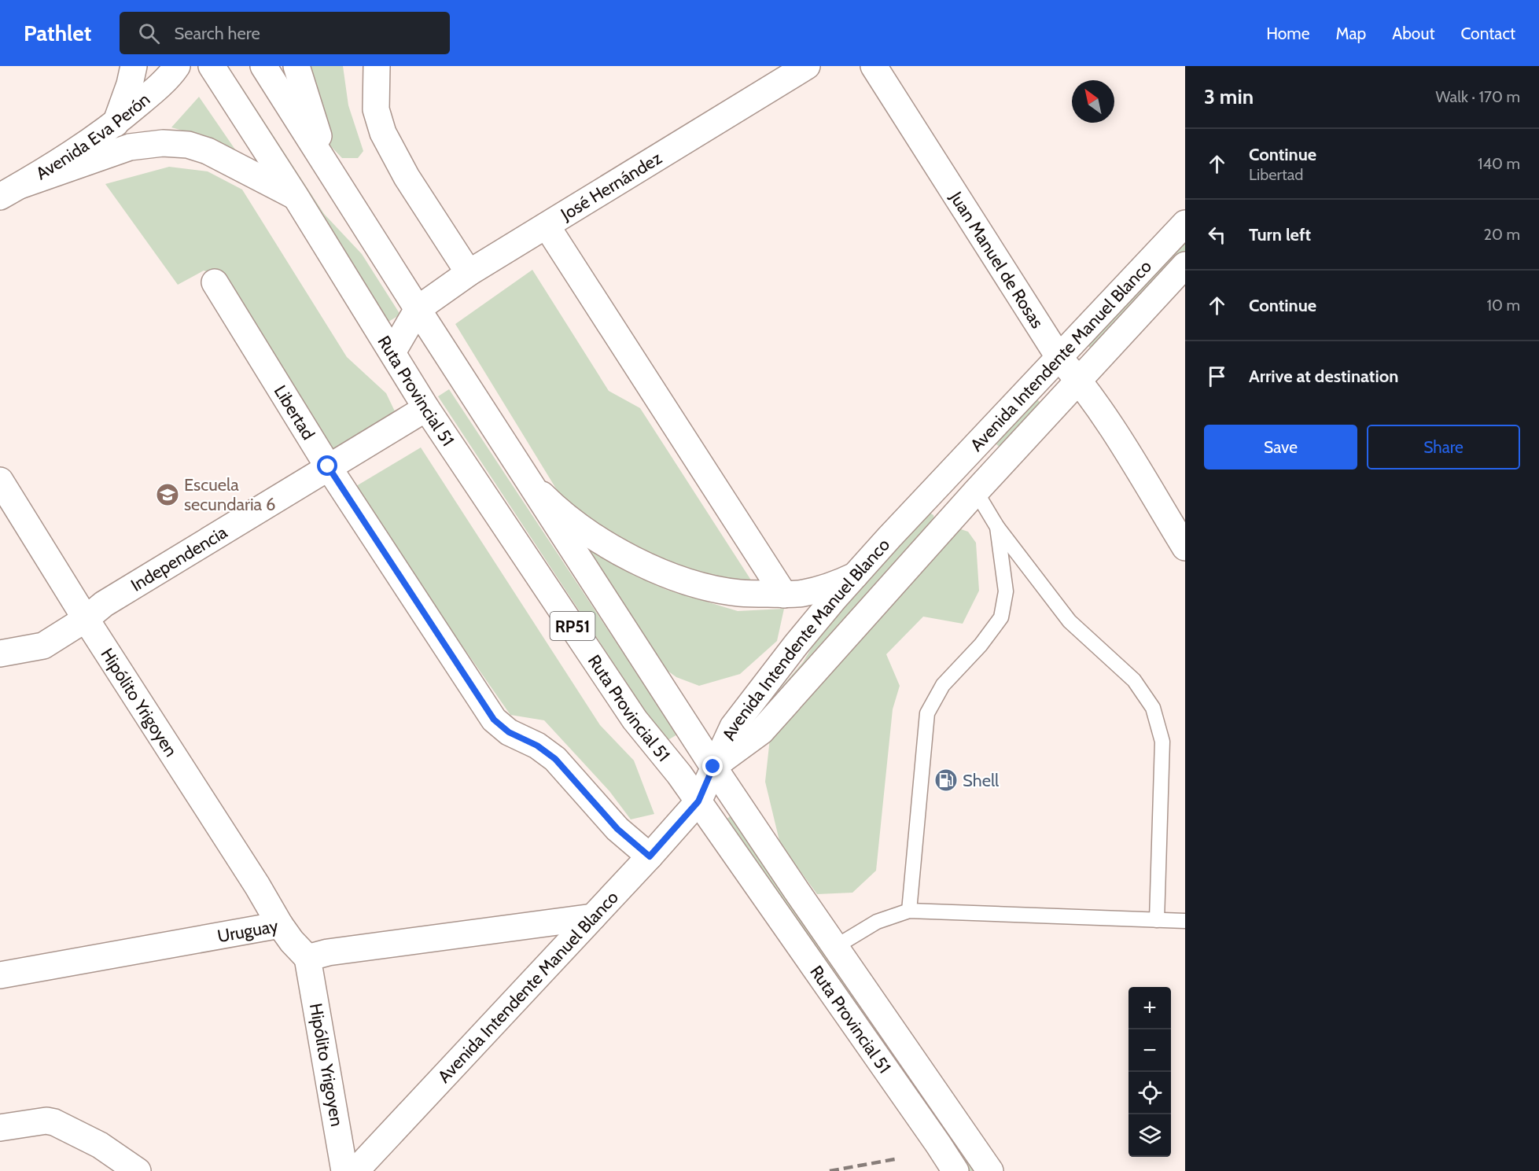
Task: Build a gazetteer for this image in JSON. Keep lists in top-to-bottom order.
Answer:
{
  "streets": {
    "street": [
      "Avenida Eva Perón",
      "José Hernández",
      "Juan Manuel de Rosas",
      "Avenida Intendente Manuel Blanco",
      "Ruta Provincial 51",
      "Libertad",
      "Independencia",
      "RP51",
      "Hipólito Yrigoyen",
      "Uruguay"
    ]
  },
  "crossings": [
    ["José Hernández", "Ruta Provincial 51"],
    ["Juan Manuel de Rosas", "Avenida Intendente Manuel Blanco"],
    ["Avenida Intendente Manuel Blanco", "Ruta Provincial 51"],
    ["Avenida Intendente Manuel Blanco", "Libertad"],
    ["Ruta Provincial 51", "Independencia"],
    ["Libertad", "Independencia"],
    ["Independencia", "Hipólito Yrigoyen"],
    ["Hipólito Yrigoyen", "Uruguay"]
  ],
  "places": {
    "school or university": ["Escuela secundaria 6"],
    "fuel station": ["Shell"]
  },
  "north": "top left",
  "page": {
    "header": "Pathlet",
    "search": "Search here",
    "nav": [
      "Home",
      "Map",
      "About",
      "Contact"
    ],
    "heading": ["3 min", "Walk · 170 m"],
    "list": [
      ["Continue", "Libertad", "140 m"],
      ["Turn left", "20 m"],
      ["Continue", "10 m"],
      "Arrive at destination"
    ],
    "buttons": ["Save", "Share"],
    "map_buttons": ["+", "−"]
  }
}
